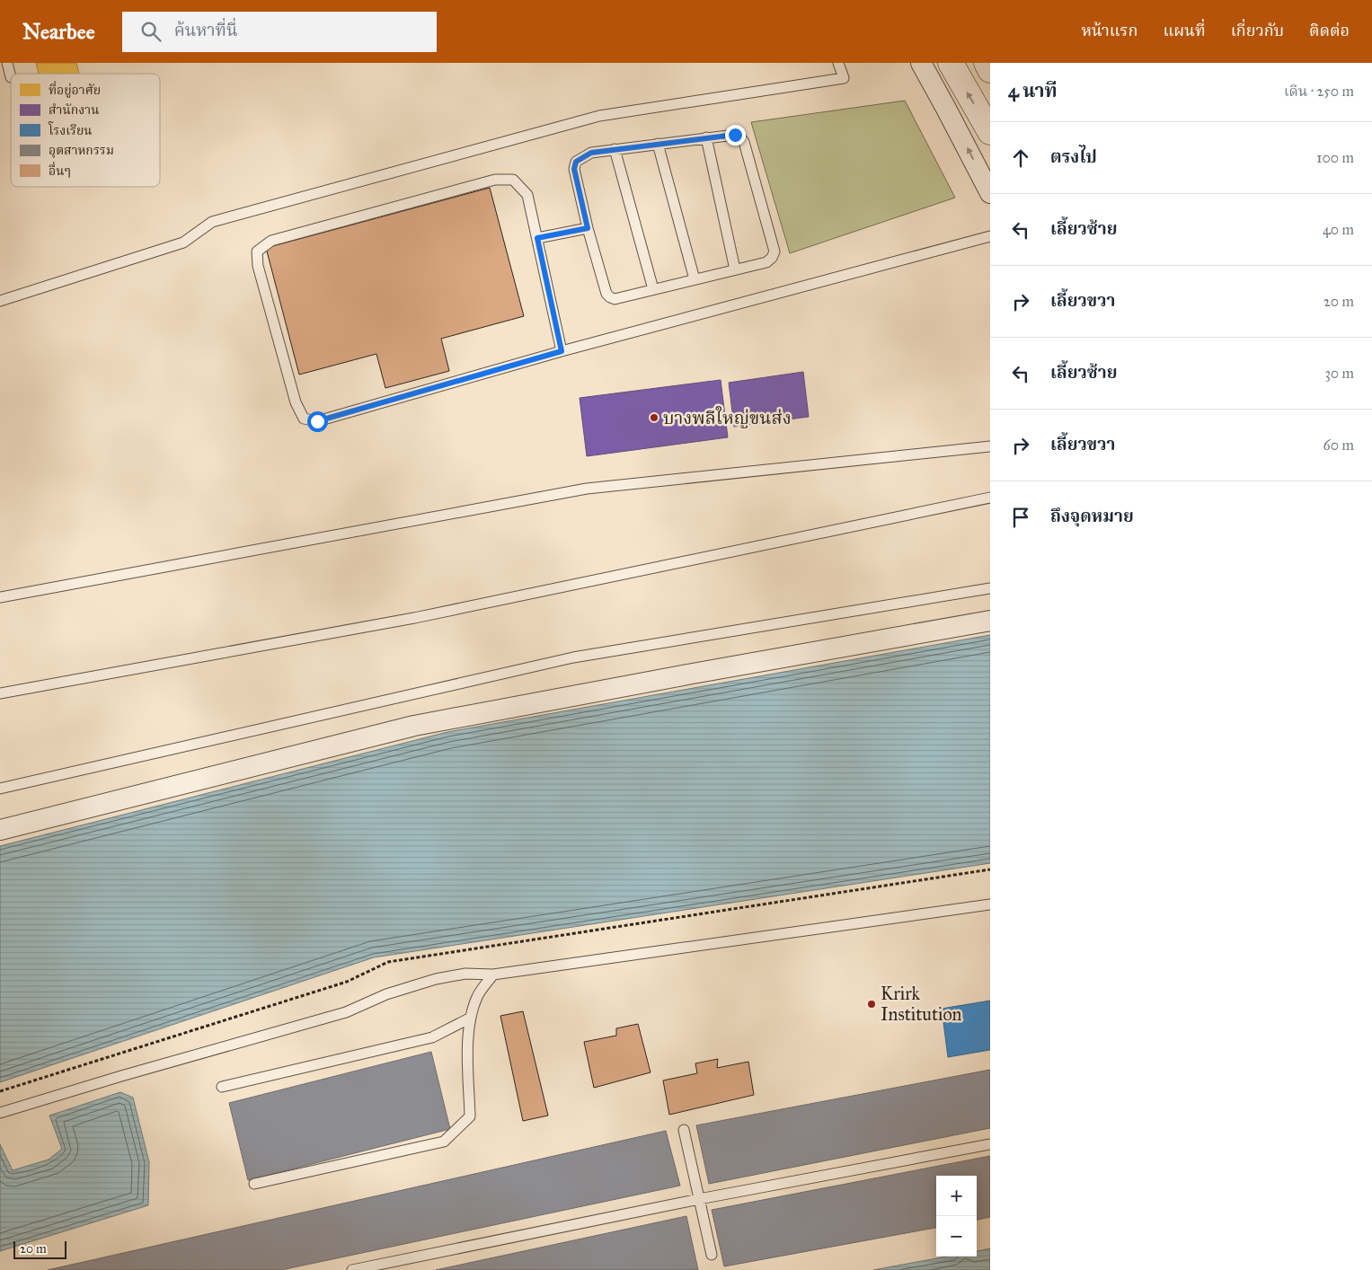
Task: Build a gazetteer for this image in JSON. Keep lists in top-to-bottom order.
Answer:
{
  "places": ["บางพลีใหญ่ขนส่ง", "Krirk Institution"],
  "legend": [
    "ที่อยู่อาศัย",
    "สำนักงาน",
    "โรงเรียน",
    "อุตสาหกรรม",
    "อื่นๆ"
  ],
  "scale_bar": "20 m",
  "page": {
    "header": "Nearbee",
    "search": "ค้นหาที่นี่",
    "nav": [
      "หน้าแรก",
      "แผนที่",
      "เกี่ยวกับ",
      "ติดต่อ"
    ],
    "heading": ["4 นาที", "เดิน · 250 m"],
    "list": [
      ["ตรงไป", "100 m"],
      ["เลี้ยวซ้าย", "40 m"],
      ["เลี้ยวขวา", "20 m"],
      ["เลี้ยวซ้าย", "30 m"],
      ["เลี้ยวขวา", "60 m"],
      "ถึงจุดหมาย"
    ],
    "map_buttons": ["+", "−"],
    "scale": "20 m"
  }
}
